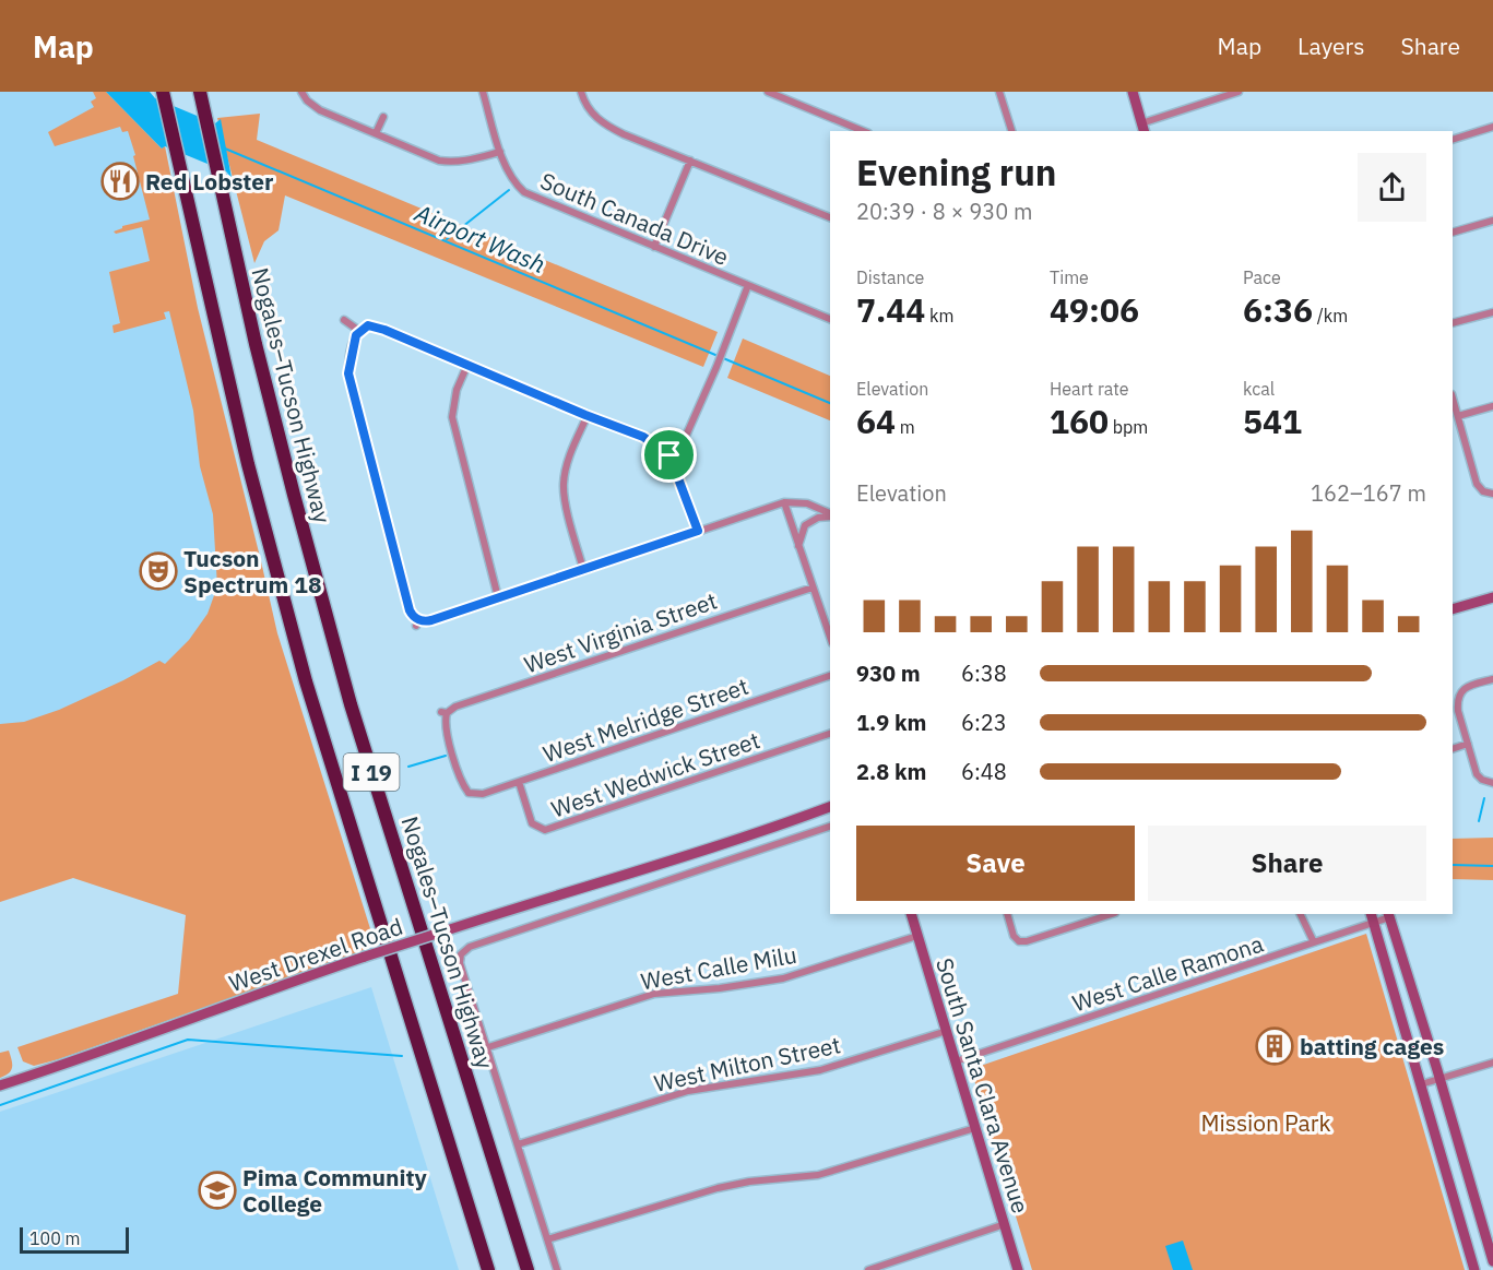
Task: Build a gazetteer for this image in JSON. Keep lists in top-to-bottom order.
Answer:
{
  "streets": {
    "highway": ["Nogales–Tucson Highway", "I 19"],
    "street": [
      "South Canada Drive",
      "West Virginia Street",
      "West Melridge Street",
      "West Wedwick Street",
      "West Drexel Road",
      "West Calle Milu",
      "West Calle Ramona",
      "West Milton Street",
      "South Santa Clara Avenue"
    ]
  },
  "crossings": [
    ["West Virginia Street", "West Melridge Street"],
    ["West Melridge Street", "West Wedwick Street"],
    ["West Calle Milu", "South Santa Clara Avenue"],
    ["West Calle Ramona", "South Santa Clara Avenue"],
    ["West Milton Street", "South Santa Clara Avenue"]
  ],
  "water": ["Airport Wash"],
  "parks": ["Mission Park"],
  "places": {
    "restaurant": ["Red Lobster"],
    "theatre": ["Tucson Spectrum 18"],
    "building": ["batting cages"],
    "school or university": ["Pima Community College"]
  },
  "scale_bar": "100 m",
  "page": {
    "header": "Map",
    "nav": ["Map", "Layers", "Share"],
    "heading": ["Evening run", "20:39 · 8 × 930 m"],
    "stats": [
      ["Distance", "7.44 km"],
      ["Time", "49:06"],
      ["Pace", "6:36 /km"],
      ["Elevation", "64 m"],
      ["Heart rate", "160 bpm"],
      ["kcal", "541"]
    ],
    "chart": ["Elevation", "162–167 m"],
    "list": [
      {
        "name": "930 m",
        "note": "6:38"
      },
      {
        "name": "1.9 km",
        "note": "6:23"
      },
      {
        "name": "2.8 km",
        "note": "6:48"
      }
    ],
    "buttons": ["Save", "Share"],
    "scale": "100 m"
  }
}
